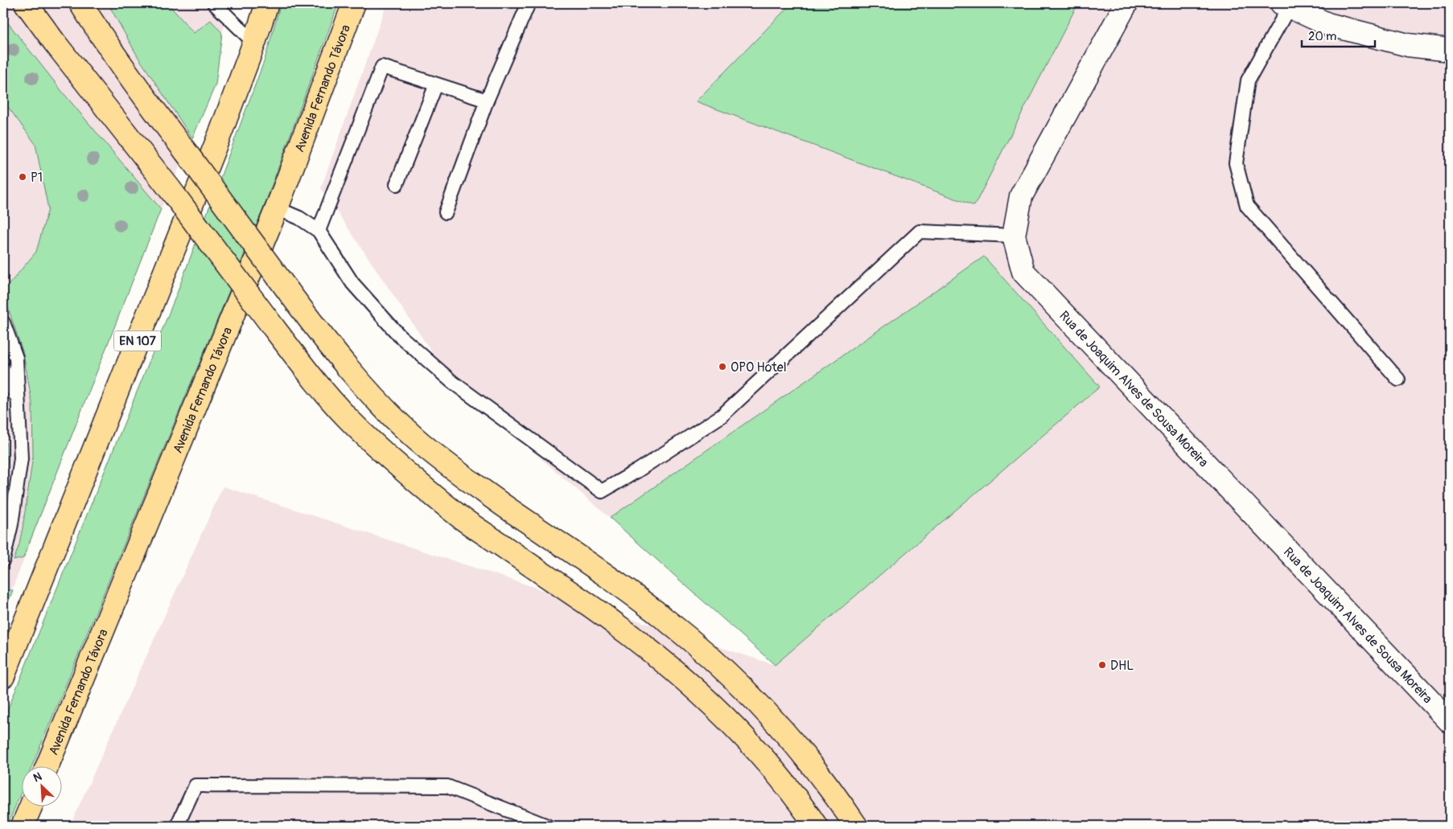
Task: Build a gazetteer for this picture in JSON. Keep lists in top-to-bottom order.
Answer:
{
  "streets": {
    "main road": ["Avenida Fernando Távora", "EN 107"],
    "street": ["Rua de Joaquim Alves de Sousa Moreira"]
  },
  "places": ["P1", "OPO Hotel", "DHL"],
  "scale_bar": "20 m",
  "north": "top left"
}
